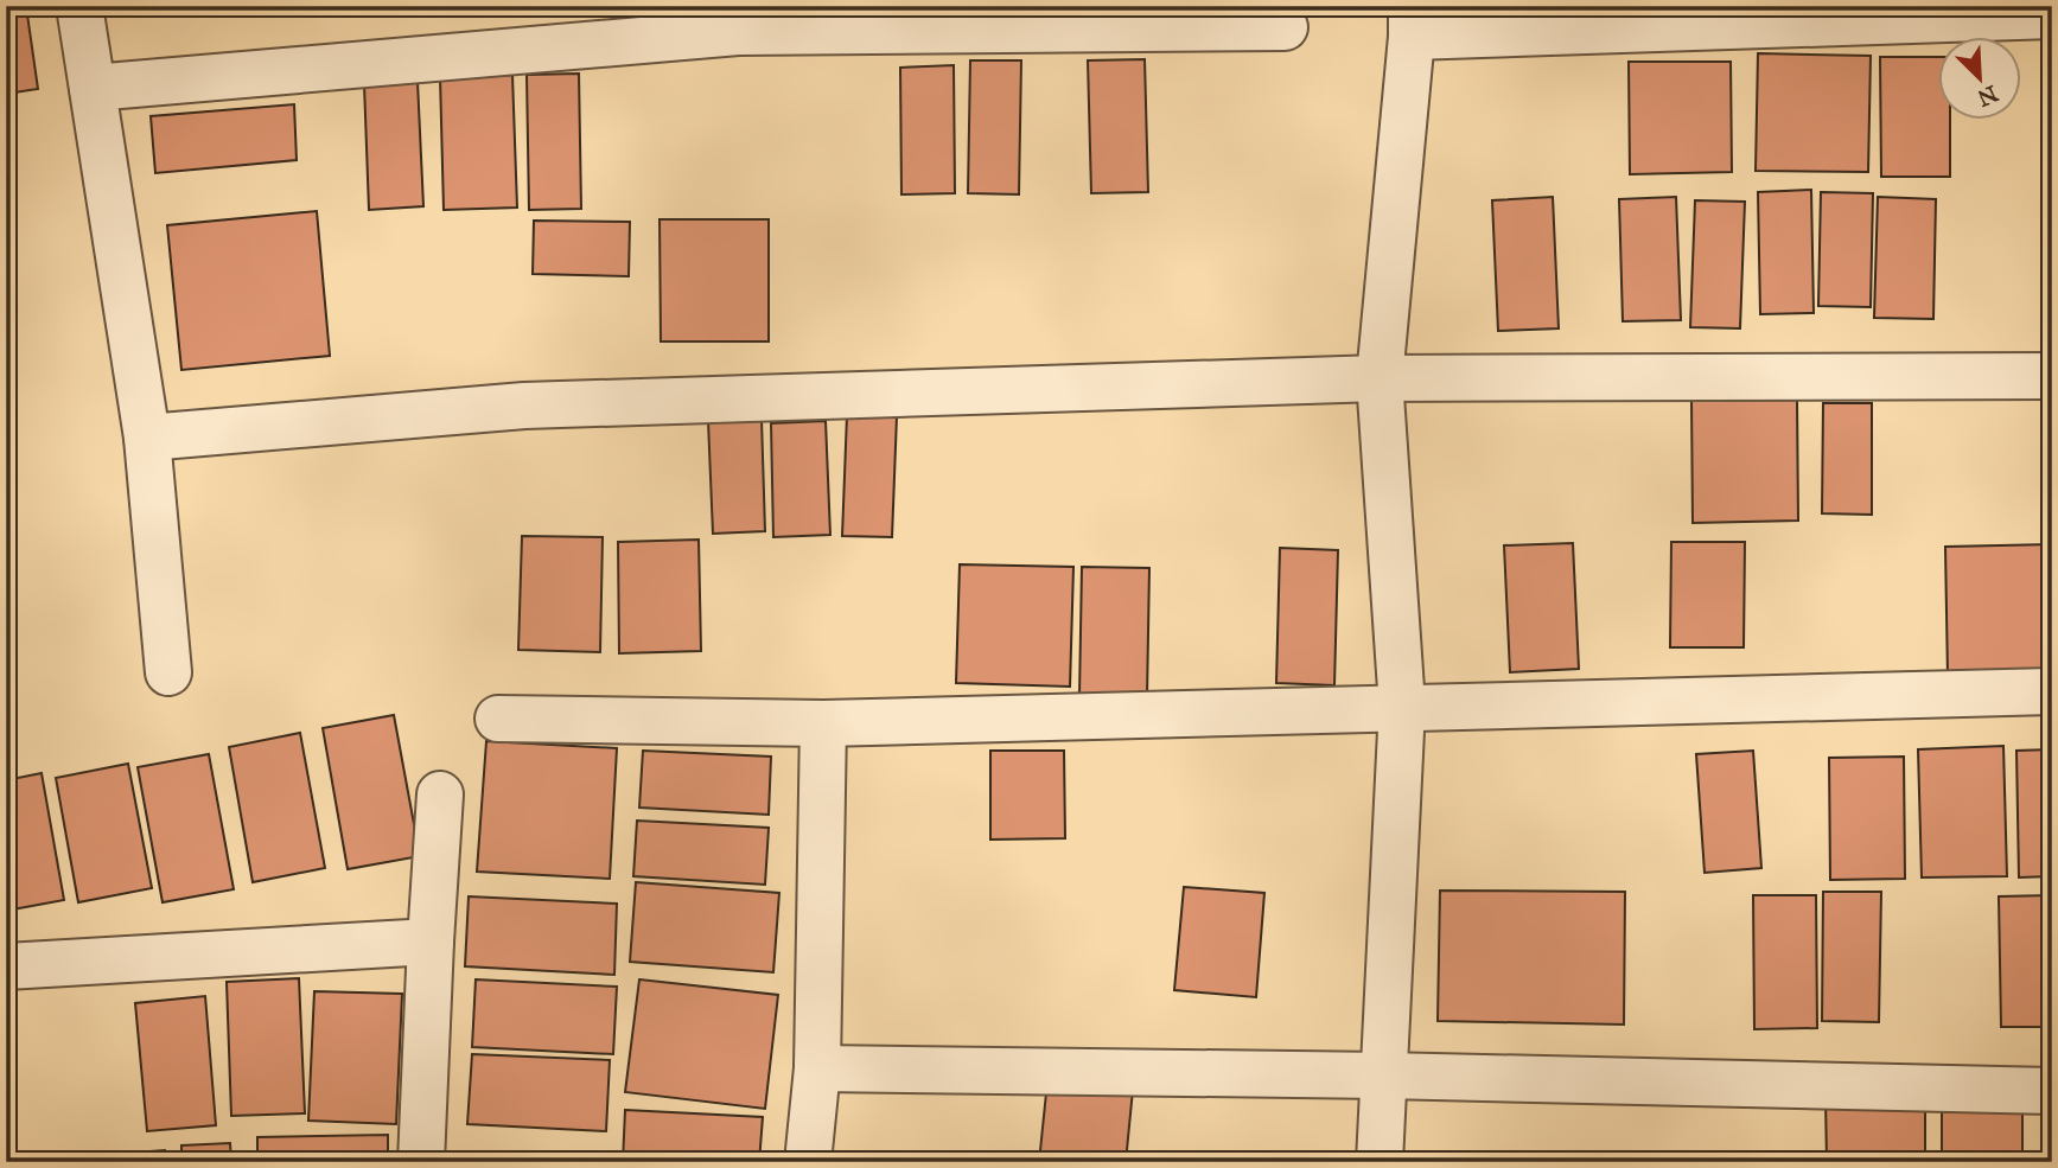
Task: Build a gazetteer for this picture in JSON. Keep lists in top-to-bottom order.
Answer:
{
  "north": "bottom right"
}
